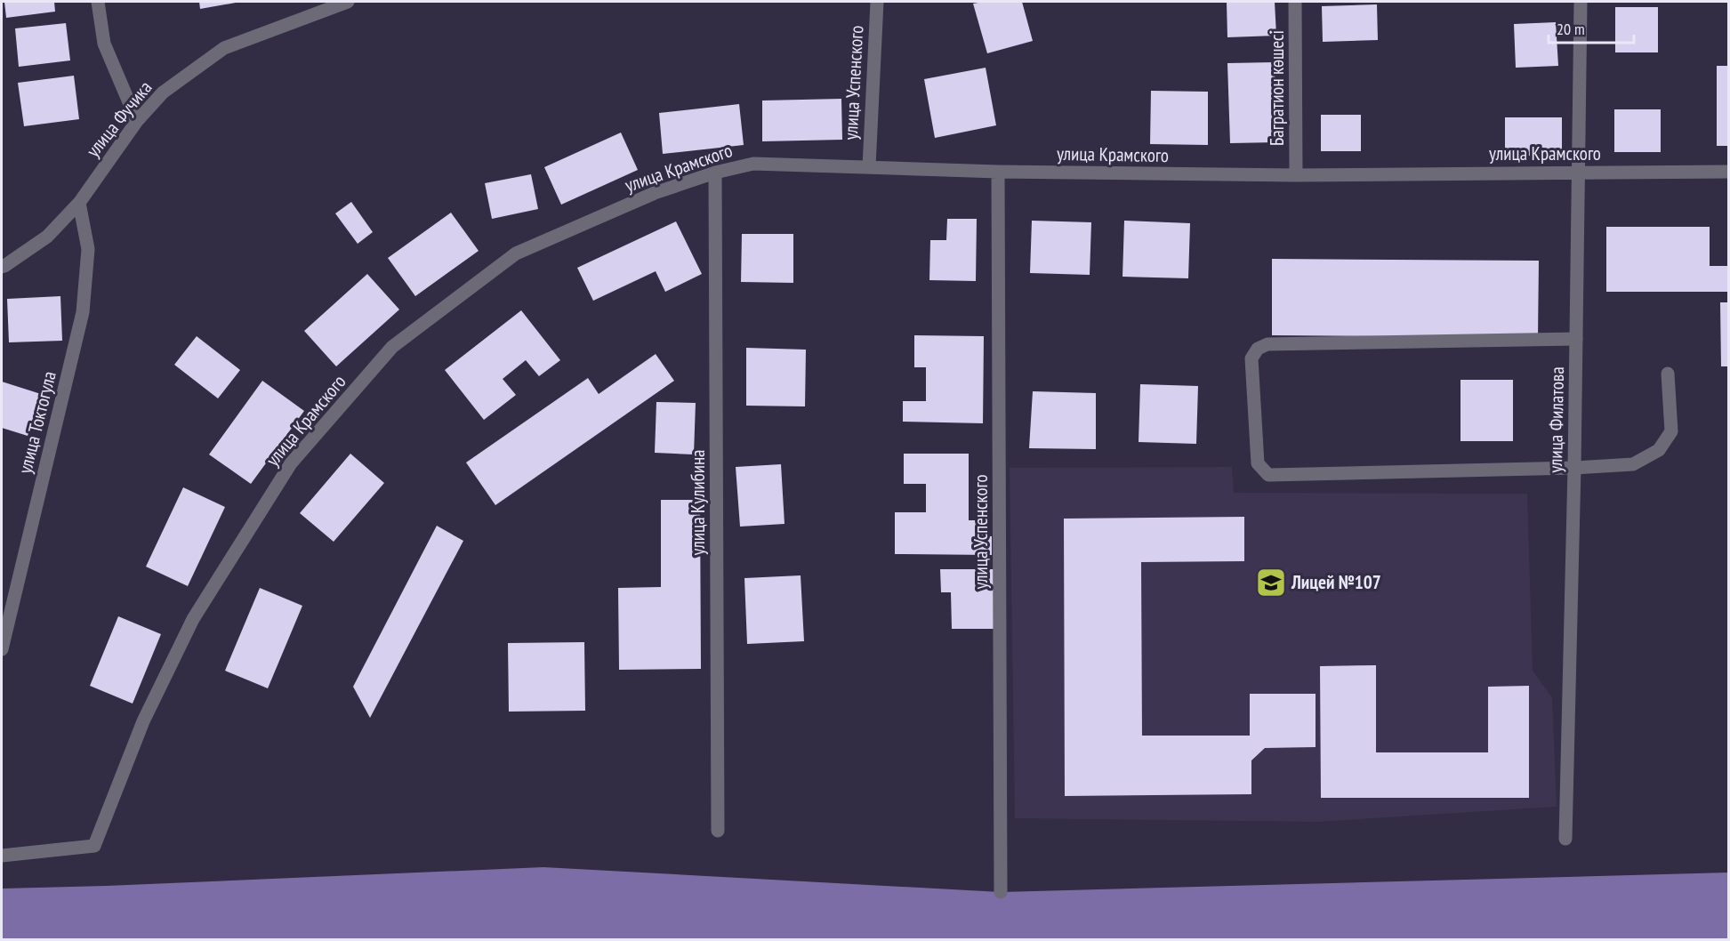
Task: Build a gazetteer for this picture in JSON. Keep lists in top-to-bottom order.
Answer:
{
  "streets": {
    "street": [
      "улица Успенского",
      "Багратион көшесі",
      "улица Фучика",
      "улица Крамского",
      "улица Филатова",
      "улица Токтогула",
      "улица Кулибина"
    ]
  },
  "crossings": [
    ["улица Успенского", "улица Крамского"],
    ["Багратион көшесі", "улица Крамского"],
    ["улица Фучика", "улица Токтогула"],
    ["улица Крамского", "улица Филатова"],
    ["улица Крамского", "улица Кулибина"]
  ],
  "places": {
    "school or university": ["Лицей №107"]
  },
  "scale_bar": "20 m"
}
